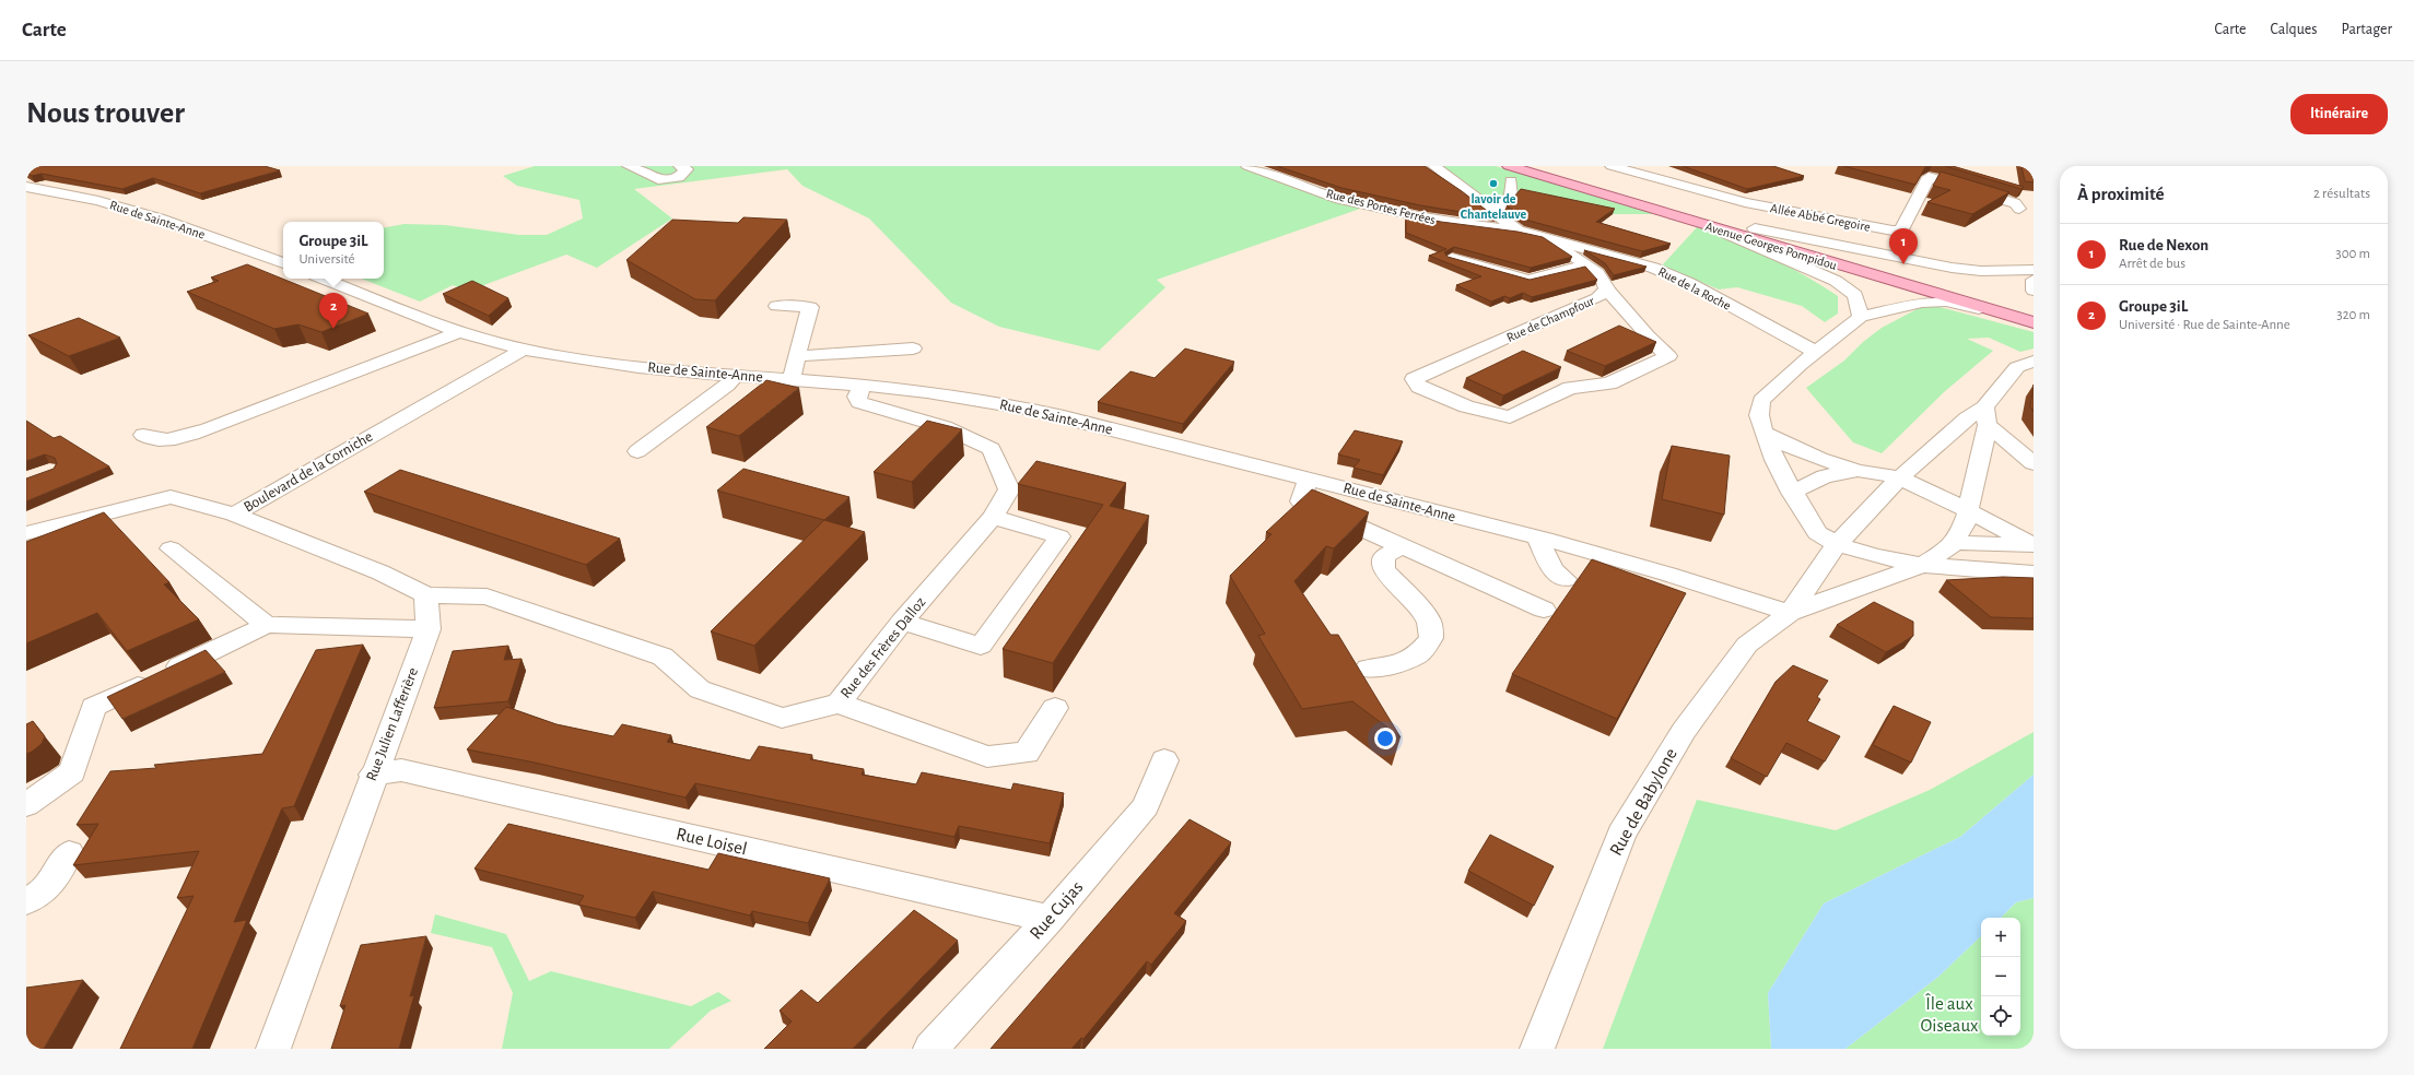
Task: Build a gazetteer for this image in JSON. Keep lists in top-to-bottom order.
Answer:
{
  "streets": {
    "main road": ["Avenue Georges Pompidou"],
    "street": [
      "Rue des Portes Ferrées",
      "Allée Abbé Gregoire",
      "Rue de Sainte-Anne",
      "Rue de la Roche",
      "Rue de Champfour",
      "Boulevard de la Corniche",
      "Rue des Frères Dalloz",
      "Rue Julien Lafferière",
      "Rue de Babylone",
      "Rue Loisel",
      "Rue Cujas"
    ]
  },
  "crossings": [
    ["Rue des Portes Ferrées", "Rue de la Roche"],
    ["Rue de Sainte-Anne", "Boulevard de la Corniche"],
    ["Rue de Sainte-Anne", "Rue des Frères Dalloz"],
    ["Rue de Sainte-Anne", "Rue de Babylone"],
    ["Rue de la Roche", "Rue de Champfour"],
    ["Rue des Frères Dalloz", "Rue Julien Lafferière"],
    ["Rue Julien Lafferière", "Rue Loisel"],
    ["Rue Loisel", "Rue Cujas"]
  ],
  "parks": ["Île aux Oiseaux"],
  "places": ["lavoir de Chantelauve"],
  "page": {
    "header": "Carte",
    "nav": ["Carte", "Calques", "Partager"],
    "buttons": "Itinéraire",
    "title": "Nous trouver",
    "heading": ["À proximité", "2 résultats"],
    "popup": ["Groupe 3iL", "Université"],
    "list": [
      {
        "mark": "1",
        "name": "Rue de Nexon",
        "note": "Arrêt de bus",
        "value": "300 m"
      },
      {
        "mark": "2",
        "name": "Groupe 3iL",
        "note": "Université · Rue de Sainte-Anne",
        "value": "320 m"
      }
    ],
    "pins": ["1", "2"],
    "map_buttons": ["+", "−"]
  }
}
